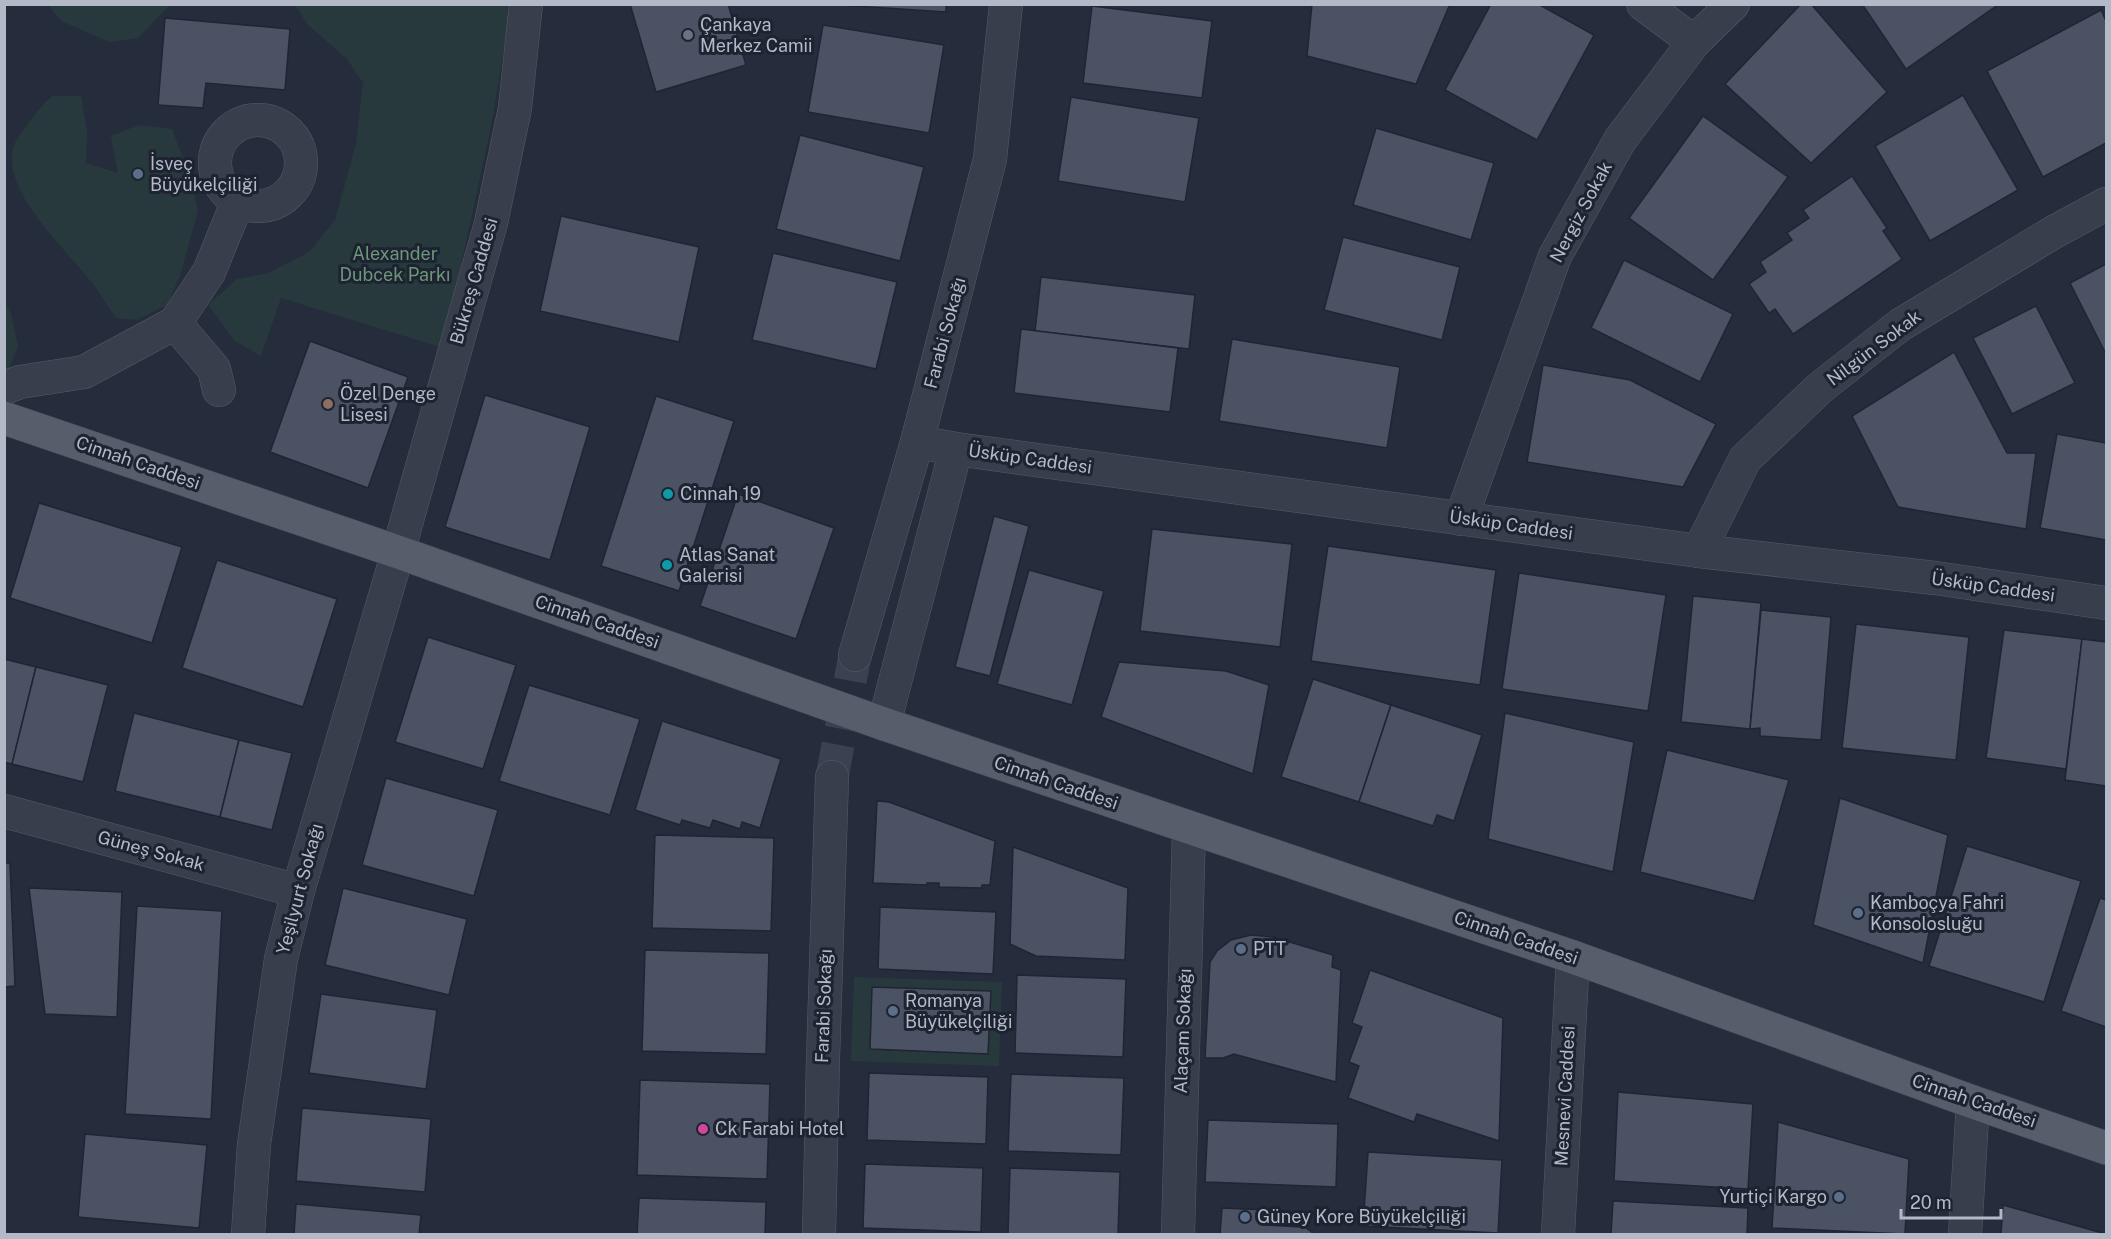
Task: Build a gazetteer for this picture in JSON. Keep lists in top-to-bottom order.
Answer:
{
  "streets": {
    "main road": ["Cinnah Caddesi"],
    "street": [
      "Nergiz Sokak",
      "Bükreş Caddesi",
      "Farabi Sokağı",
      "Nilgün Sokak",
      "Üsküp Caddesi",
      "Güneş Sokak",
      "Yeşilyurt Sokağı",
      "Alaçam Sokağı",
      "Mesnevi Caddesi"
    ]
  },
  "crossings": [
    ["Nergiz Sokak", "Üsküp Caddesi"],
    ["Bükreş Caddesi", "Cinnah Caddesi"],
    ["Bükreş Caddesi", "Yeşilyurt Sokağı"],
    ["Farabi Sokağı", "Üsküp Caddesi"],
    ["Nilgün Sokak", "Üsküp Caddesi"],
    ["Cinnah Caddesi", "Yeşilyurt Sokağı"],
    ["Cinnah Caddesi", "Alaçam Sokağı"],
    ["Cinnah Caddesi", "Mesnevi Caddesi"],
    ["Güneş Sokak", "Yeşilyurt Sokağı"]
  ],
  "parks": ["Alexander Dubcek Parkı"],
  "places": [
    "Çankaya Merkez Camii",
    "İsveç Büyükelçiliği",
    "Özel Denge Lisesi",
    "Cinnah 19",
    "Atlas Sanat Galerisi",
    "Kamboçya Fahri Konsolosluğu",
    "PTT",
    "Romanya Büyükelçiliği",
    "Ck Farabi Hotel",
    "Yurtiçi Kargo",
    "Güney Kore Büyükelçiliği"
  ],
  "scale_bar": "20 m"
}
